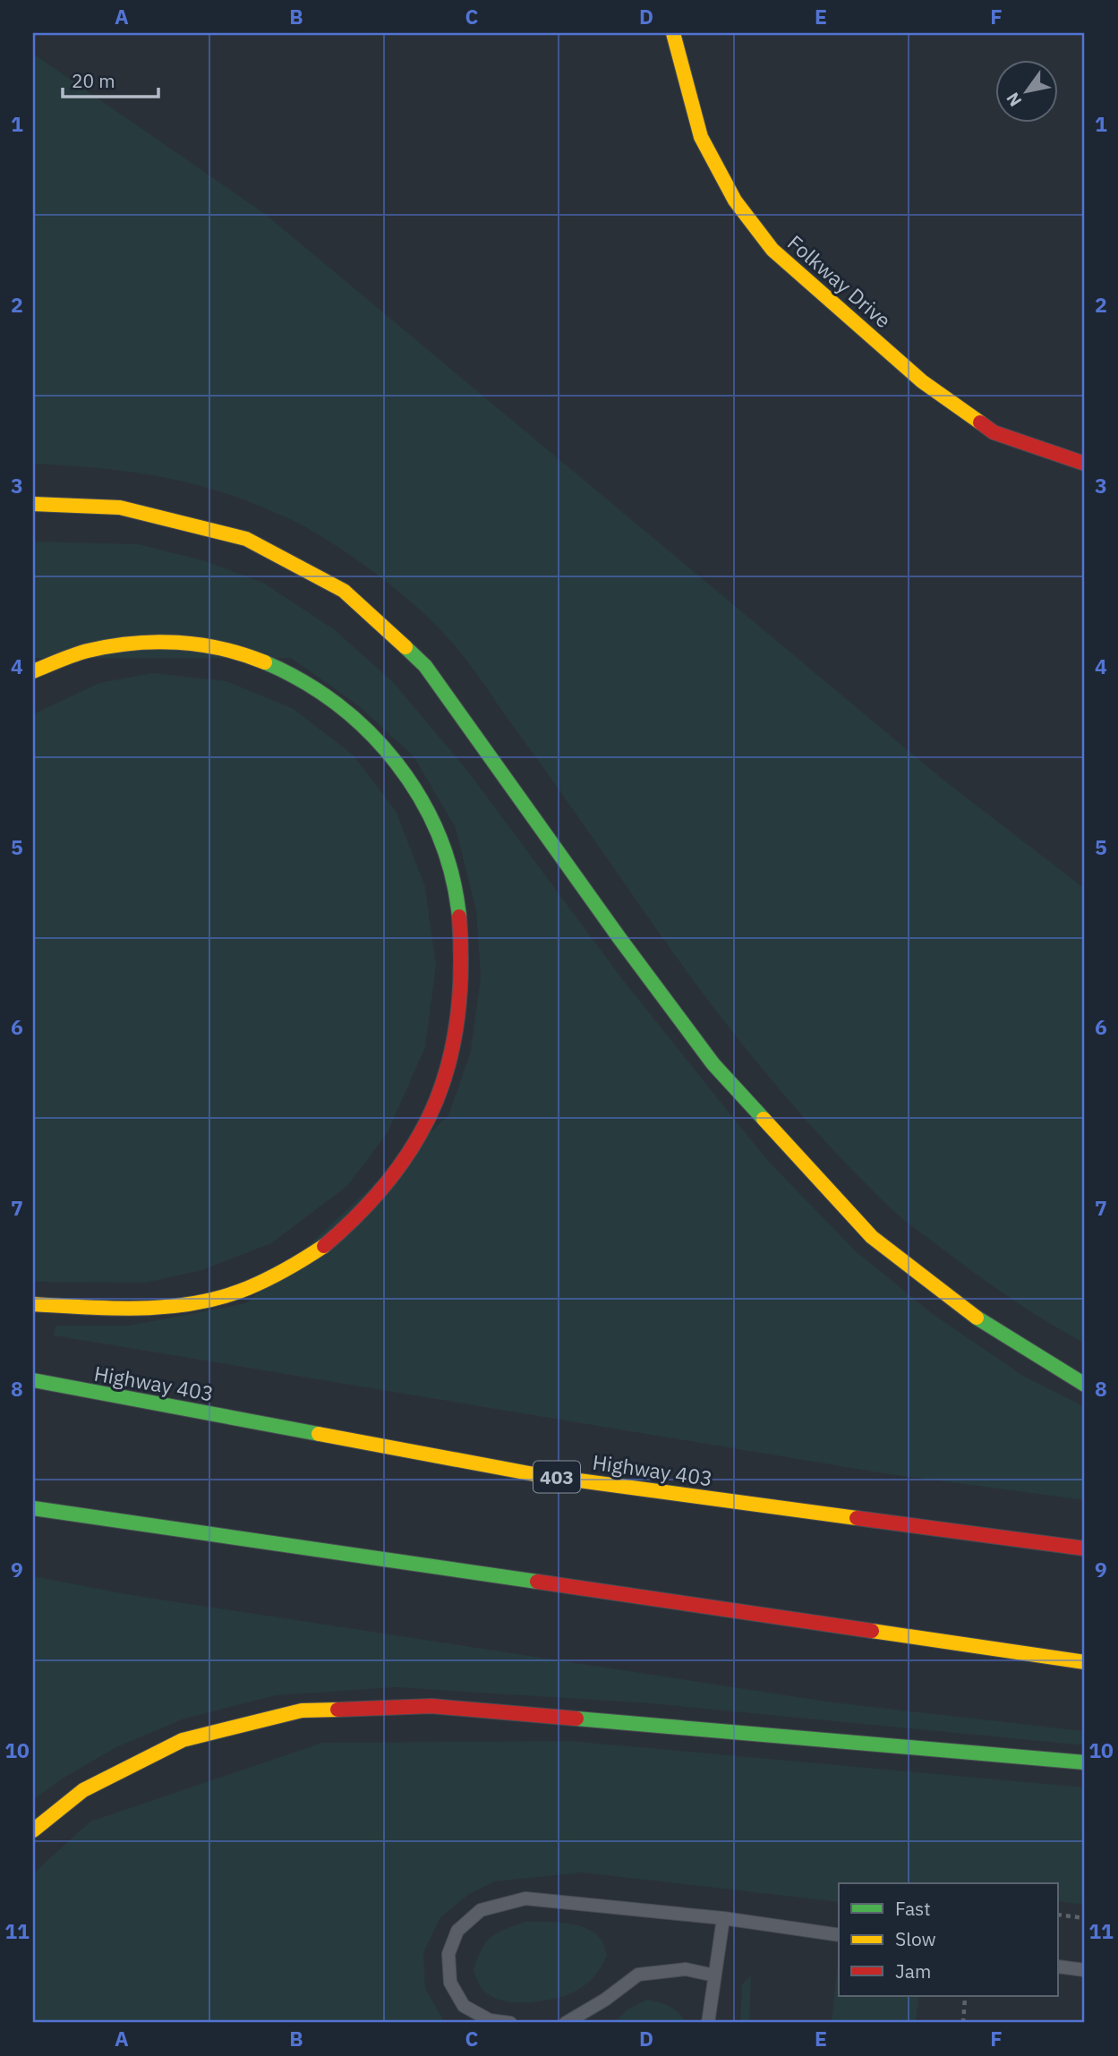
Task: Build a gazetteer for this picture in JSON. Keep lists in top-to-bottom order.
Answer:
{
  "streets": {
    "main road": ["Folkway Drive", "Highway 403", "403"]
  },
  "legend": ["Fast", "Slow", "Jam"],
  "scale_bar": "20 m",
  "north": "bottom left",
  "grid": {
    "columns": [
      "A",
      "B",
      "C",
      "D",
      "E",
      "F"
    ],
    "rows": [
      "1",
      "2",
      "3",
      "4",
      "5",
      "6",
      "7",
      "8",
      "9",
      "10",
      "11"
    ]
  }
}
